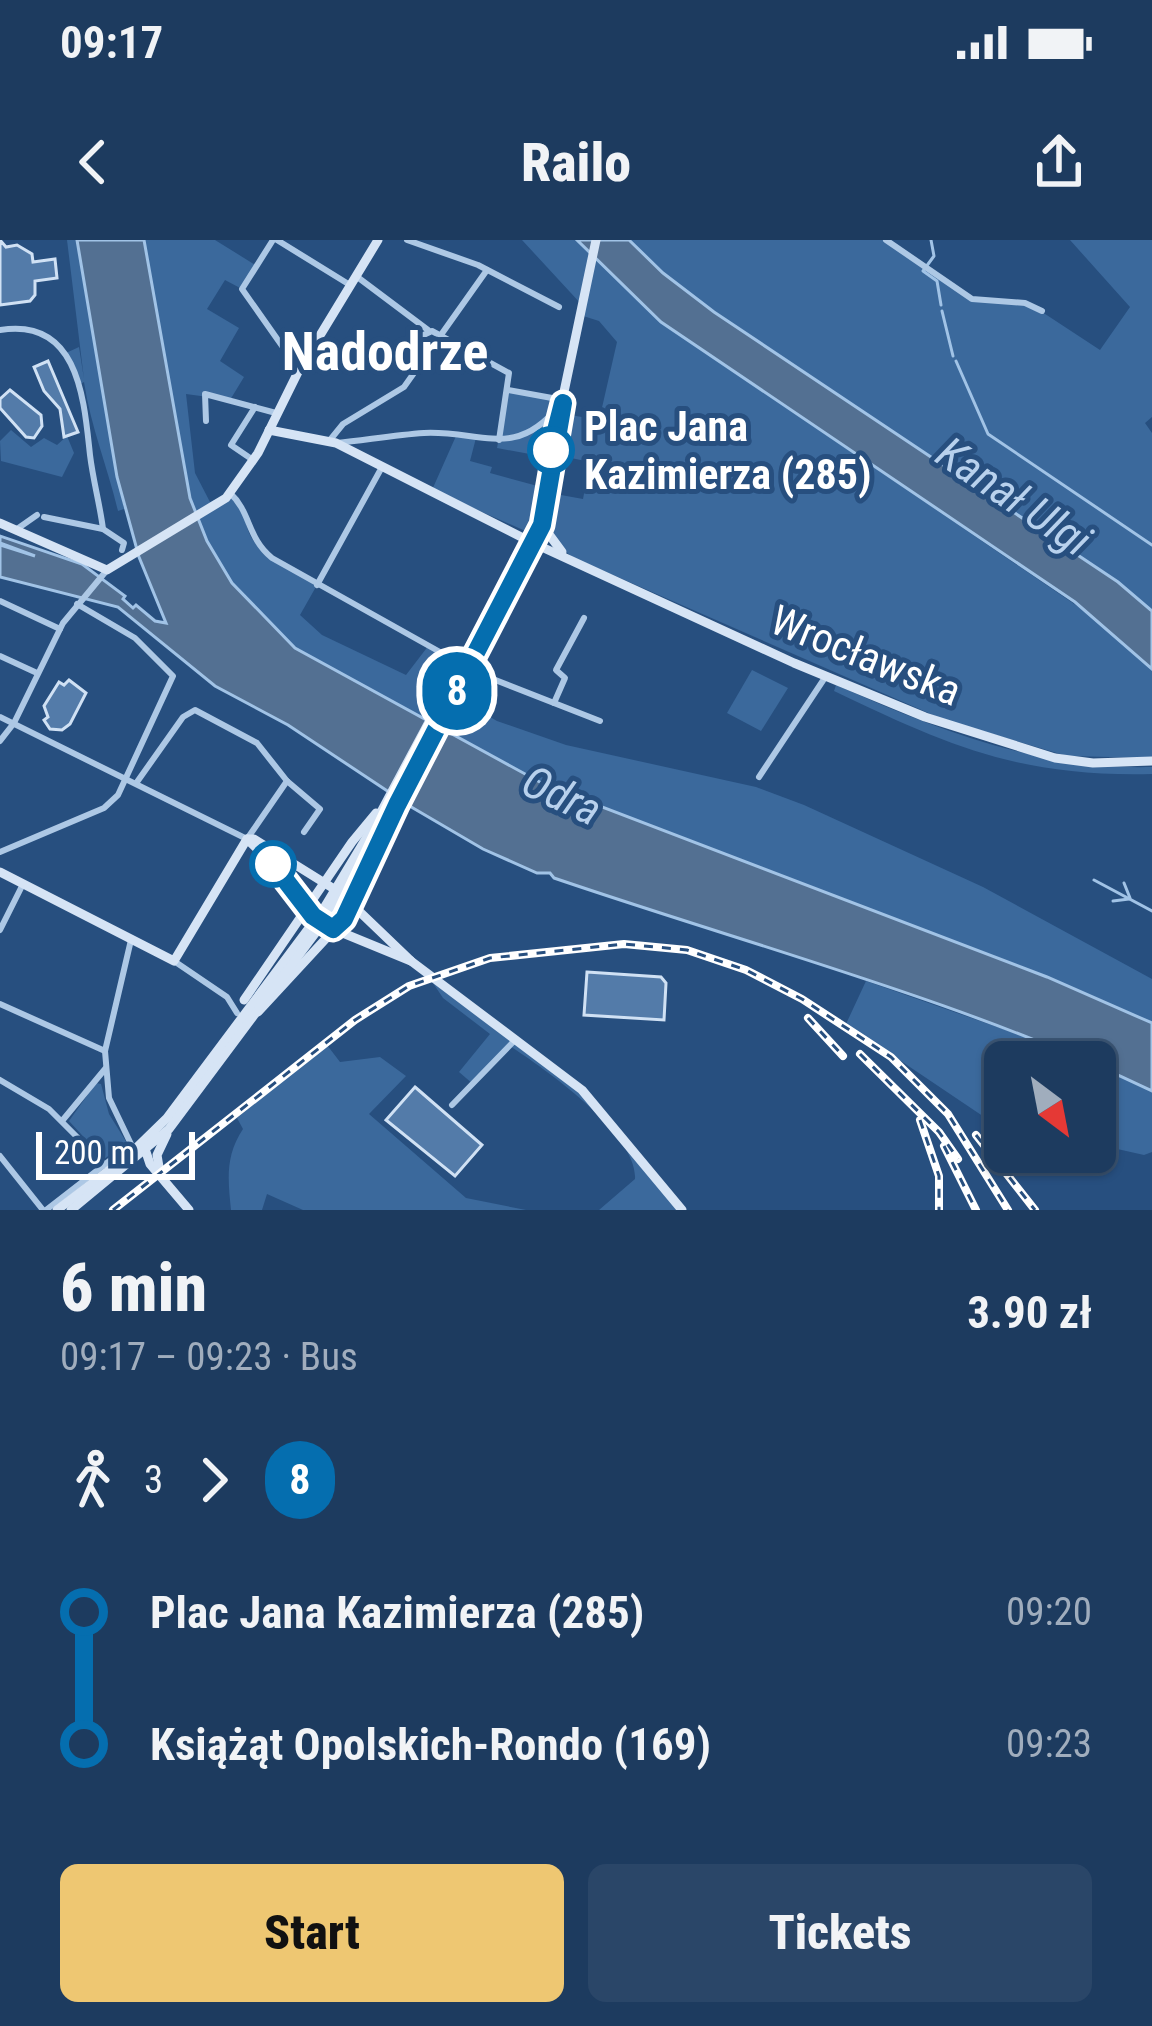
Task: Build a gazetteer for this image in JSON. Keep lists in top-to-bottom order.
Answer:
{
  "streets": {
    "main road": ["Wrocławska"]
  },
  "districts": ["Nadodrze"],
  "water": ["Kanał Ulgi", "Odra"],
  "places": ["Plac Jana Kazimierza (285)"],
  "lines": ["bus line 8"],
  "scale_bar": "200 m",
  "north": "bottom right",
  "page": {
    "status": "09:17",
    "header": "Railo",
    "on_map": "8",
    "scale": "200 m",
    "heading": ["6 min", "09:17 – 09:23 · Bus", "3.90 zł"],
    "legs": ["3", "8"],
    "list": [
      {
        "name": "Plac Jana Kazimierza (285)",
        "value": "09:20"
      },
      {
        "name": "Książąt Opolskich-Rondo (169)",
        "value": "09:23"
      }
    ],
    "buttons": ["Start", "Tickets"]
  }
}
